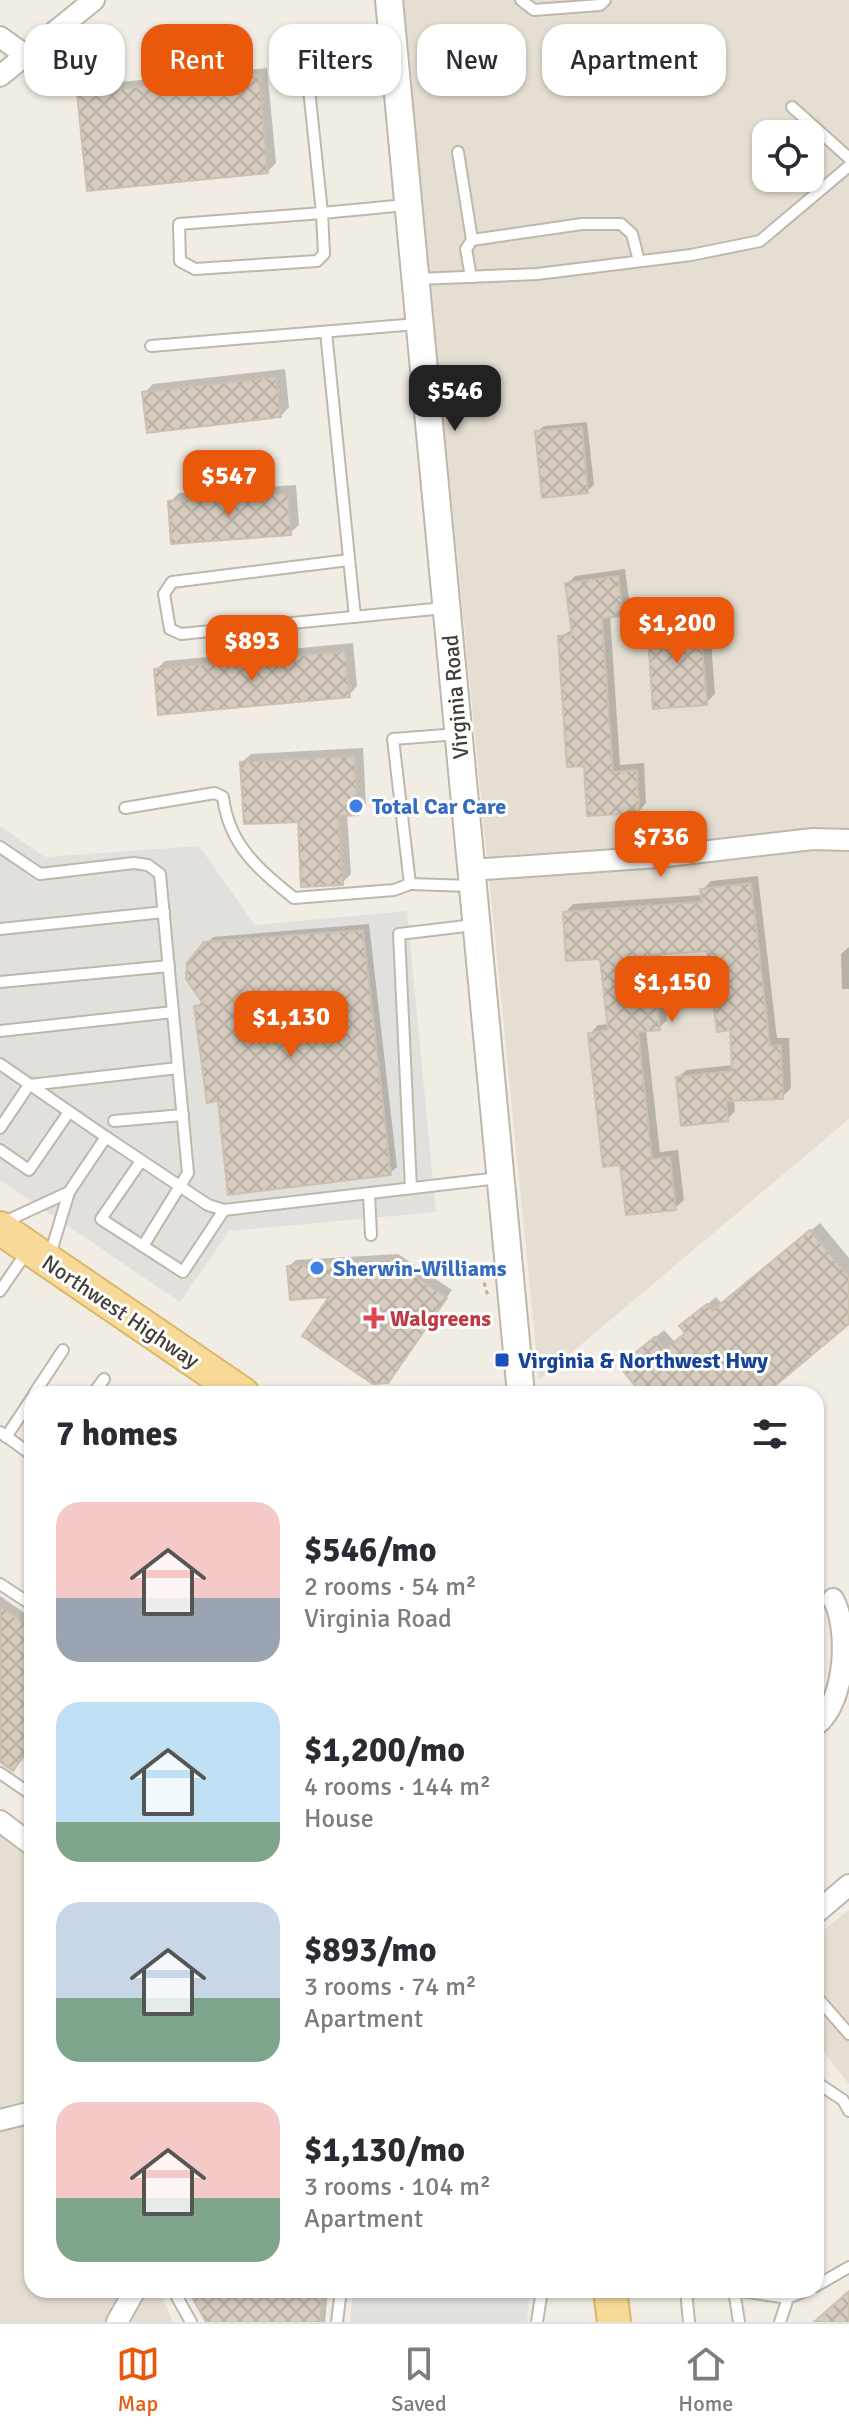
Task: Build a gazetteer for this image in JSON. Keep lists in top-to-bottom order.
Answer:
{
  "streets": {
    "main road": ["Northwest Highway"],
    "street": ["Virginia Road"]
  },
  "places": {
    "other": ["Total Car Care", "Sherwin-Williams"],
    "health": ["Walgreens"],
    "transit": ["Virginia & Northwest Hwy"]
  },
  "page": {
    "chip": [
      "Buy",
      "Rent",
      "Filters",
      "New",
      "Apartment"
    ],
    "price": [
      "$546",
      "$547",
      "$1,200",
      "$893",
      "$736",
      "$1,150",
      "$1,130"
    ],
    "heading": "7 homes",
    "list": [
      {
        "name": "$546/mo",
        "note": "2 rooms · 54 m² · Virginia Road"
      },
      {
        "name": "$1,200/mo",
        "note": "4 rooms · 144 m² · House"
      },
      {
        "name": "$893/mo",
        "note": "3 rooms · 74 m² · Apartment"
      },
      {
        "name": "$1,130/mo",
        "note": "3 rooms · 104 m² · Apartment"
      }
    ],
    "tabs": ["Map", "Saved", "Home"]
  }
}
